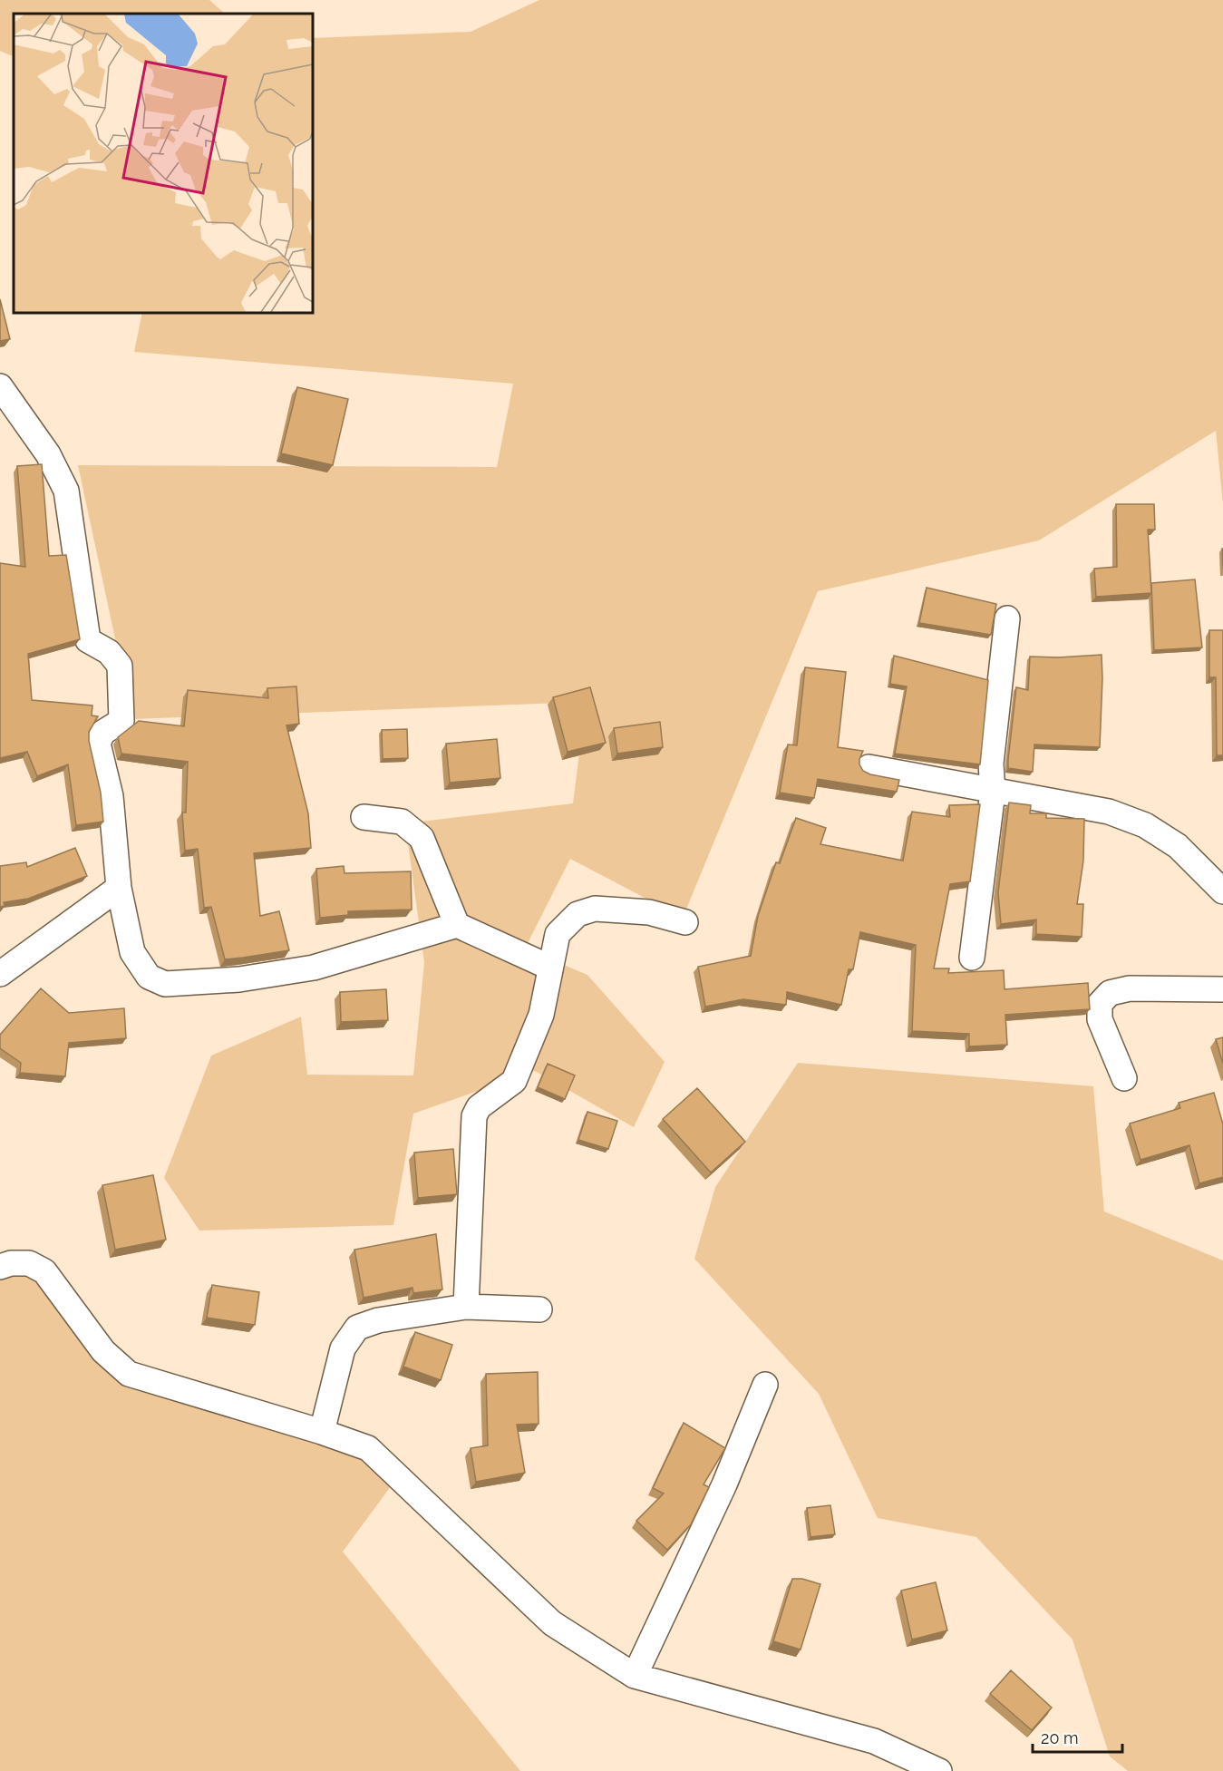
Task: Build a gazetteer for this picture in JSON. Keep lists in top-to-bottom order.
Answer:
{
  "scale_bar": "20 m"
}
